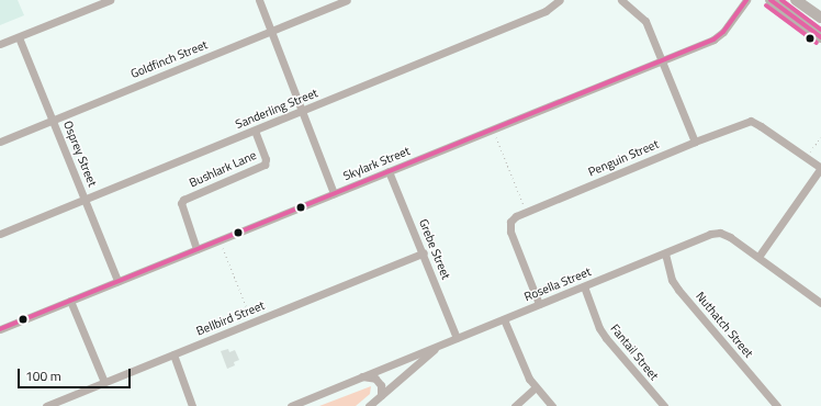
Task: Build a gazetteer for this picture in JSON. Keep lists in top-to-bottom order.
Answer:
{
  "streets": {
    "street": [
      "Goldfinch Street",
      "Sanderling Street",
      "Osprey Street",
      "Penguin Street",
      "Skylark Street",
      "Bushlark Lane",
      "Grebe Street",
      "Rosella Street",
      "Bellbird Street",
      "Nuthatch Street",
      "Fantail Street"
    ]
  },
  "crossings": [
    ["Goldfinch Street", "Osprey Street"],
    ["Sanderling Street", "Osprey Street"],
    ["Sanderling Street", "Bushlark Lane"],
    ["Osprey Street", "Skylark Street"],
    ["Penguin Street", "Rosella Street"],
    ["Skylark Street", "Bushlark Lane"],
    ["Skylark Street", "Grebe Street"],
    ["Grebe Street", "Rosella Street"],
    ["Grebe Street", "Bellbird Street"],
    ["Rosella Street", "Nuthatch Street"],
    ["Rosella Street", "Fantail Street"]
  ],
  "scale_bar": "100 m"
}
